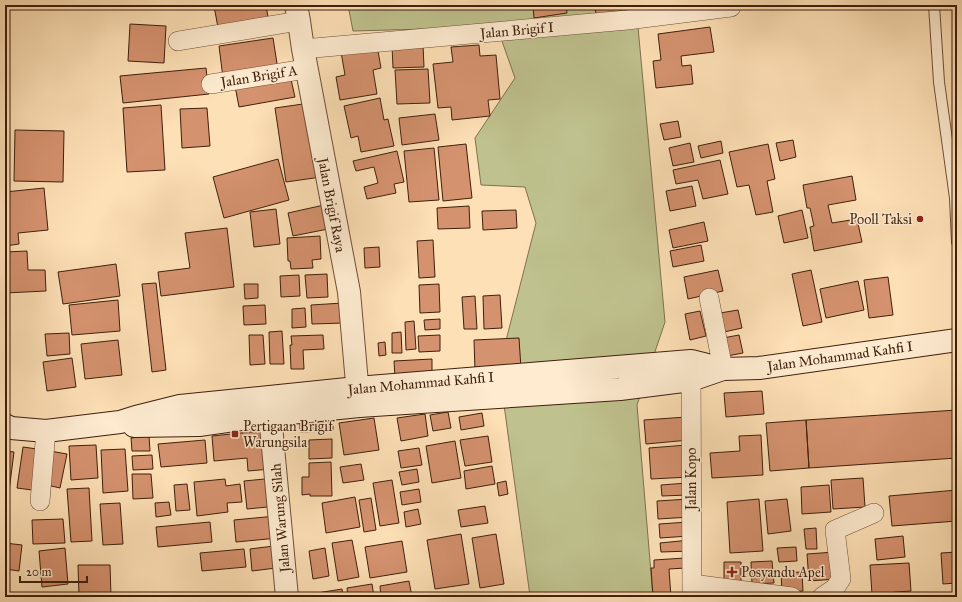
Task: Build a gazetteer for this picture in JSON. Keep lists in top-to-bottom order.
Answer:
{
  "streets": {
    "main road": ["Jalan Brigif Raya", "Jalan Mohammad Kahfi I", "Jalan Warung Silah"],
    "street": ["Jalan Brigif I", "Jalan Brigif A", "Jalan Kopo"]
  },
  "crossings": [
    ["Jalan Brigif I", "Jalan Brigif A"],
    ["Jalan Brigif I", "Jalan Brigif Raya"],
    ["Jalan Brigif A", "Jalan Brigif Raya"],
    ["Jalan Brigif Raya", "Jalan Mohammad Kahfi I"],
    ["Jalan Mohammad Kahfi I", "Jalan Kopo"],
    ["Jalan Mohammad Kahfi I", "Jalan Warung Silah"]
  ],
  "places": {
    "other": ["Pooll Taksi"],
    "transit": ["Pertigaan Brigif Warungsila"],
    "health": ["Posyandu Apel"]
  },
  "scale_bar": "20 m"
}
